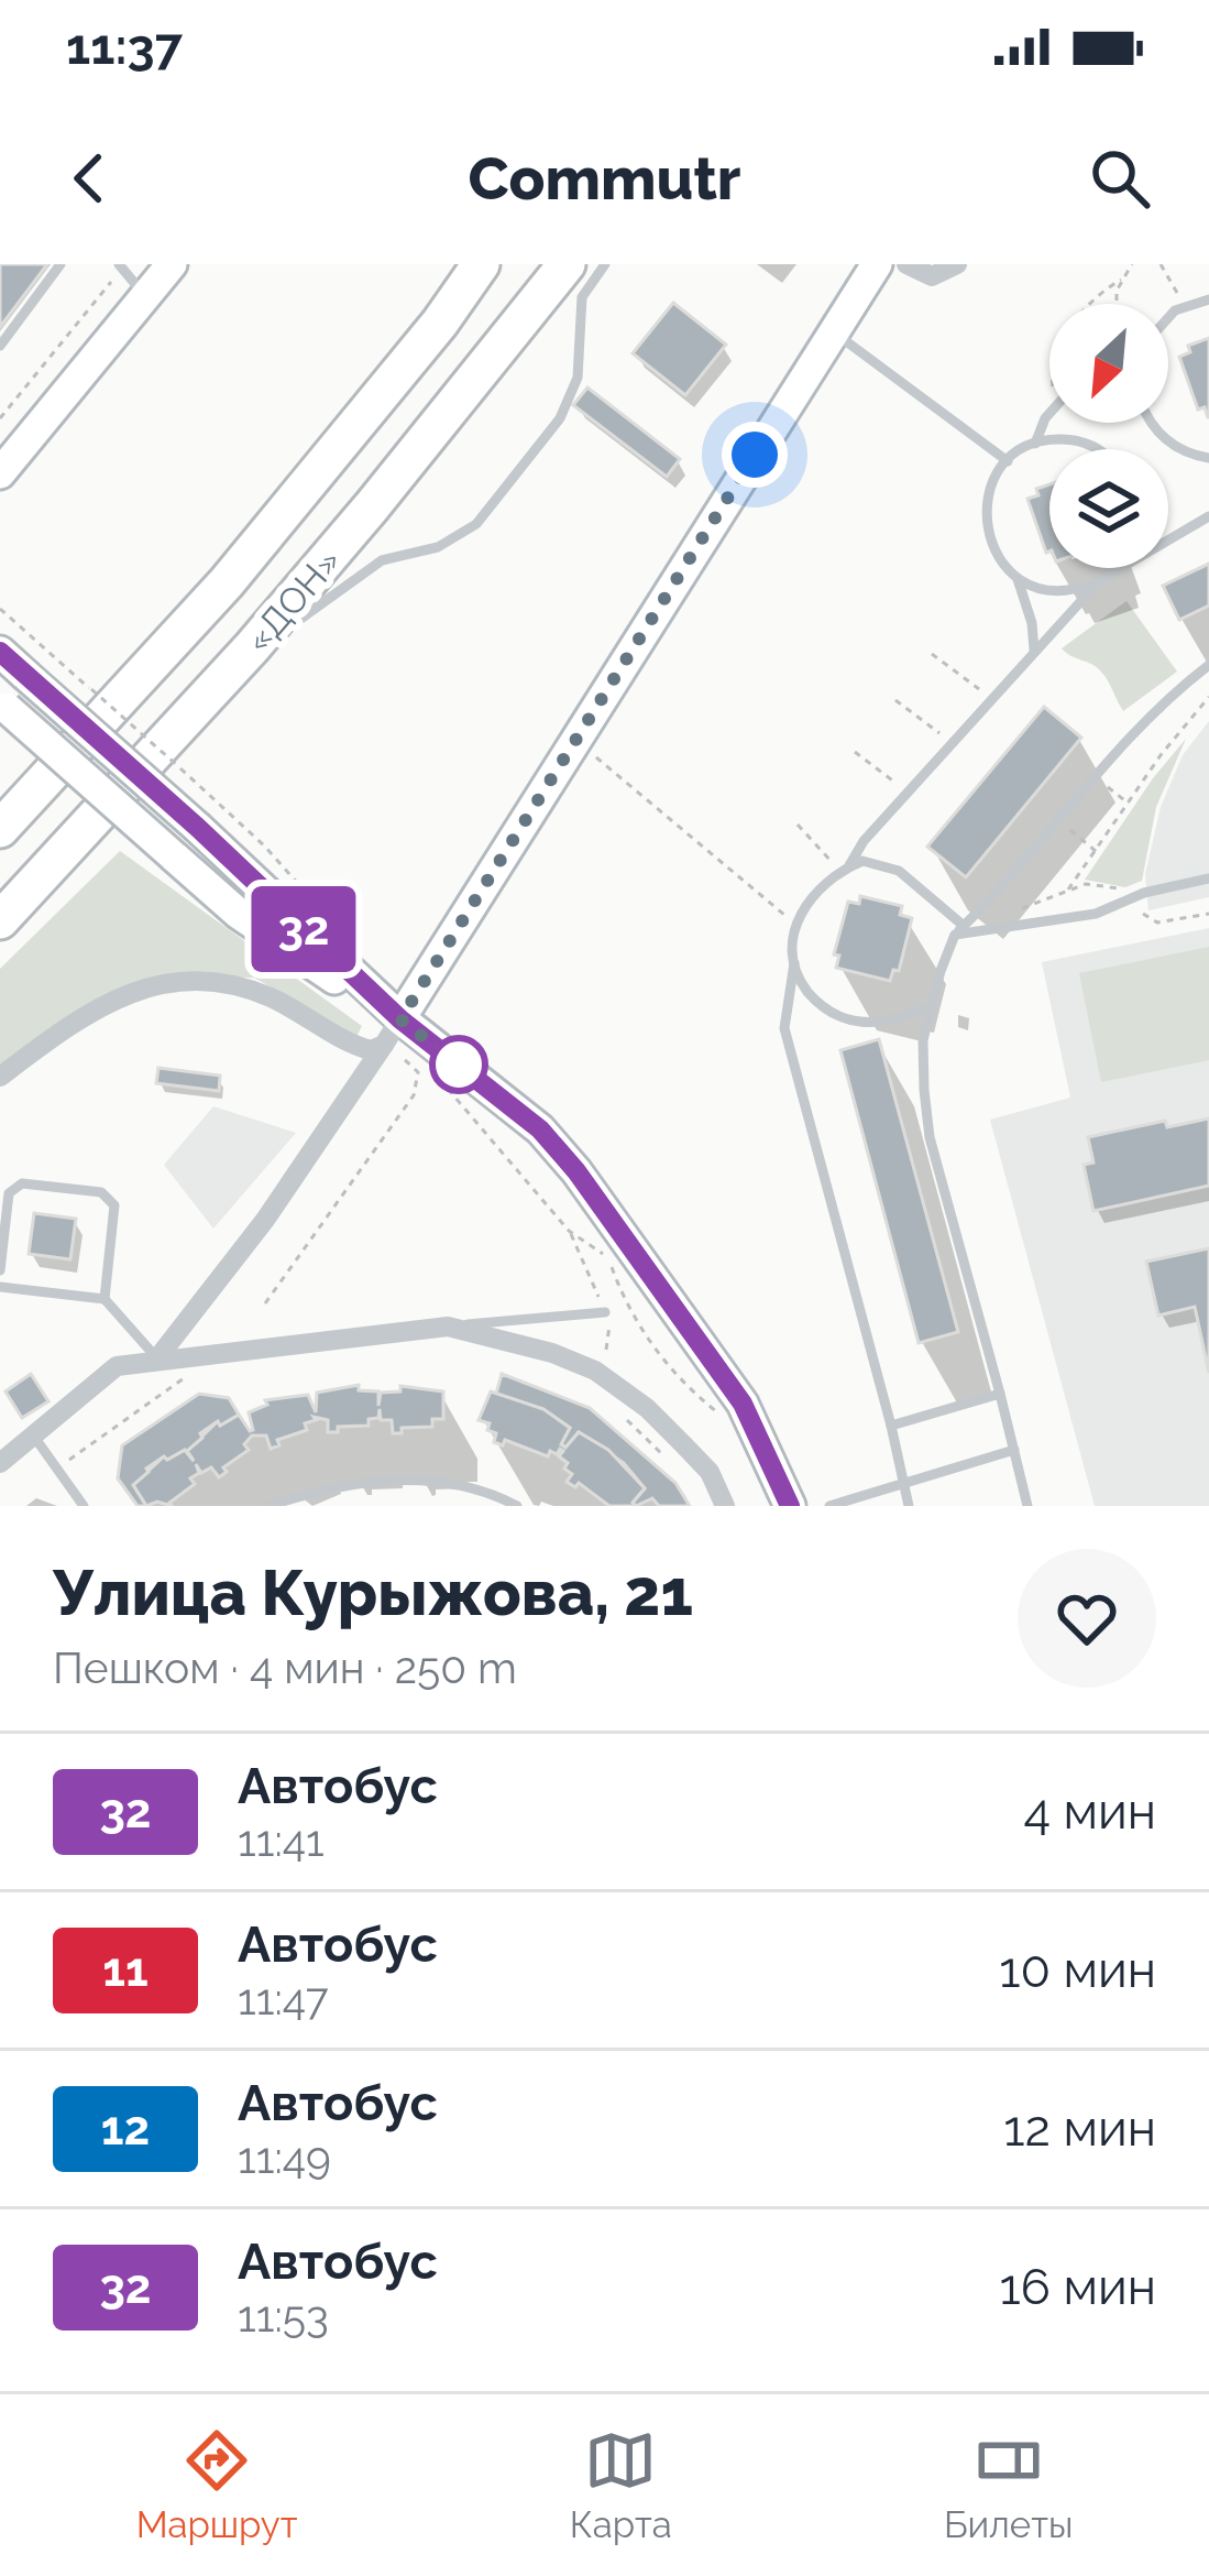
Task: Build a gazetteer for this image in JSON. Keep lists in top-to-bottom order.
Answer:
{
  "streets": {
    "highway": ["«ДОН»"]
  },
  "lines": ["bus line 32"],
  "north": "bottom left",
  "page": {
    "status": "11:37",
    "header": "Commutr",
    "on_map": "32",
    "heading": ["Улица Курыжова, 21", "Пешком · 4 мин · 250 m"],
    "list": [
      {
        "mark": "32",
        "name": "Автобус",
        "note": "11:41",
        "value": "4 мин"
      },
      {
        "mark": "11",
        "name": "Автобус",
        "note": "11:47",
        "value": "10 мин"
      },
      {
        "mark": "12",
        "name": "Автобус",
        "note": "11:49",
        "value": "12 мин"
      },
      {
        "mark": "32",
        "name": "Автобус",
        "note": "11:53",
        "value": "16 мин"
      }
    ],
    "tabs": ["Маршрут", "Карта", "Билеты"]
  }
}
